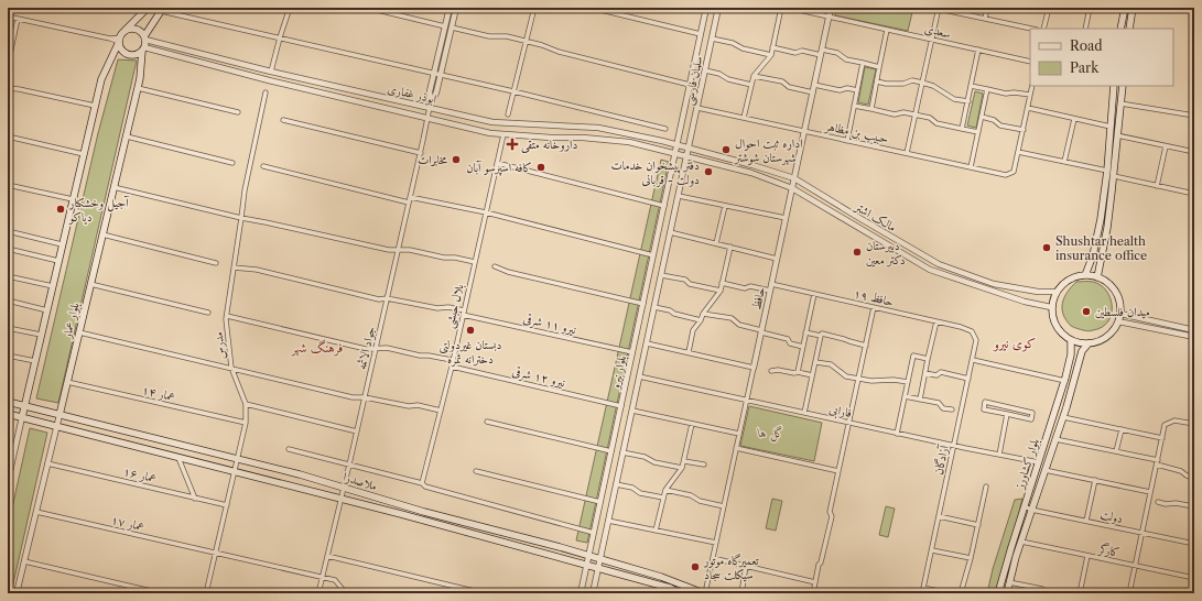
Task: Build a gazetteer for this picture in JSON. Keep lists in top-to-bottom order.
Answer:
{
  "streets": {
    "main road": ["بلوار عمار", "بلوار کشاورز", "ملاصدرا"],
    "street": [
      "سعدی",
      "سلمان فارسی",
      "ابوذر غفاری",
      "حبیب بن مظاهر",
      "مالک اشتر",
      "حافظ ۱۹",
      "حافظ",
      "بلال حبشی",
      "نیرو ۱۱ شرقی",
      "مدرس",
      "جواد الائمه",
      "بلوار نیرو",
      "نیرو ۱۲ شرقی",
      "عمار ۱۴",
      "فارابی",
      "آزادگان",
      "عمار ۱۶",
      "دولت",
      "عمار ۱۷",
      "کارگر"
    ]
  },
  "crossings": [
    ["سعدی", "حافظ"],
    ["سلمان فارسی", "ابوذر غفاری"],
    ["سلمان فارسی", "حبیب بن مظاهر"],
    ["سلمان فارسی", "مالک اشتر"],
    ["سلمان فارسی", "بلوار نیرو"],
    ["ابوذر غفاری", "مالک اشتر"],
    ["ابوذر غفاری", "بلال حبشی"],
    ["ابوذر غفاری", "بلوار عمار"],
    ["ابوذر غفاری", "جواد الائمه"],
    ["ابوذر غفاری", "بلوار نیرو"],
    ["حبیب بن مظاهر", "حافظ"],
    ["مالک اشتر", "حافظ"],
    ["مالک اشتر", "بلوار نیرو"],
    ["مالک اشتر", "بلوار کشاورز"],
    ["حافظ ۱۹", "حافظ"],
    ["حافظ ۱۹", "آزادگان"],
    ["حافظ", "فارابی"],
    ["حافظ", "ملاصدرا"],
    ["بلال حبشی", "نیرو ۱۱ شرقی"],
    ["بلال حبشی", "نیرو ۱۲ شرقی"],
    ["بلوار عمار", "عمار ۱۴"],
    ["بلوار عمار", "عمار ۱۶"],
    ["بلوار عمار", "ملاصدرا"],
    ["بلوار عمار", "عمار ۱۷"],
    ["نیرو ۱۱ شرقی", "مدرس"],
    ["نیرو ۱۱ شرقی", "جواد الائمه"],
    ["نیرو ۱۱ شرقی", "بلوار نیرو"],
    ["مدرس", "عمار ۱۴"],
    ["مدرس", "عمار ۱۶"],
    ["مدرس", "ملاصدرا"],
    ["مدرس", "عمار ۱۷"],
    ["جواد الائمه", "ملاصدرا"],
    ["جواد الائمه", "عمار ۱۷"],
    ["بلوار نیرو", "نیرو ۱۲ شرقی"],
    ["بلوار نیرو", "فارابی"],
    ["بلوار نیرو", "ملاصدرا"],
    ["فارابی", "آزادگان"],
    ["فارابی", "بلوار کشاورز"],
    ["بلوار کشاورز", "دولت"],
    ["بلوار کشاورز", "کارگر"]
  ],
  "districts": ["کوی نیرو", "فرهنگ شهر"],
  "parks": ["گل ها"],
  "places": {
    "health": ["داروخانه متقی"],
    "other": [
      "اداره ثبت احوال شهرستان شوشتر",
      "مخابرات",
      "کافه اسپرسو آبان",
      "دفتر پیشخوان خدمات دولت - قربانی",
      "آجیل وخشکبار دیاکو",
      "Shushtar health insurance office",
      "دبیرستان دکتر معین",
      "میدان فلسطین",
      "دبستان غیردولتی دخترانه ثمره",
      "تعمیرگاه موتور سیکلت سجاد"
    ]
  },
  "legend": ["Road", "Park"]
}
